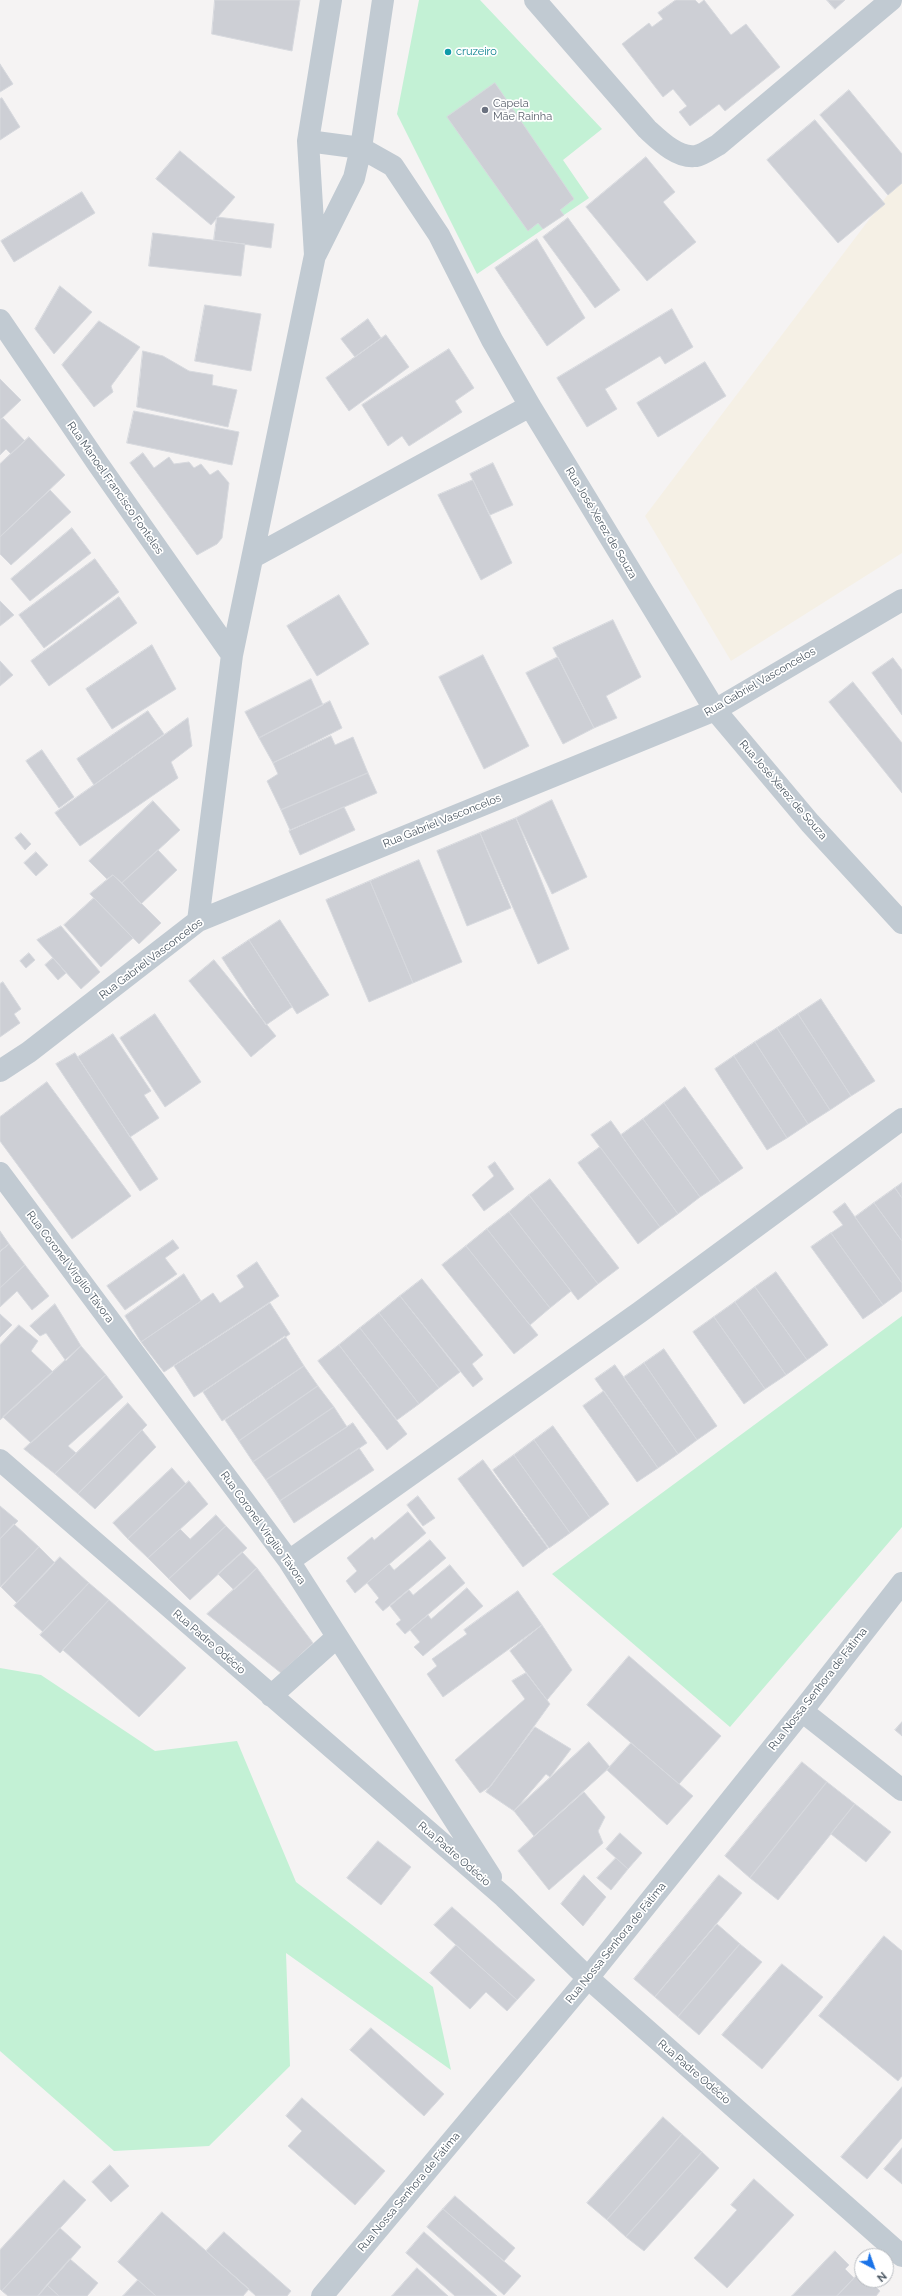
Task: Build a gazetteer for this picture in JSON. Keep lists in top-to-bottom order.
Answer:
{
  "streets": {
    "street": [
      "Rua Manoel Francisco Fonteles",
      "Rua José Xerez de Souza",
      "Rua Gabriel Vasconcelos",
      "Rua Coronel Virgílio Távora",
      "Rua Padre Odécio",
      "Rua Nossa Senhora de Fátima"
    ]
  },
  "crossings": [
    ["Rua José Xerez de Souza", "Rua Gabriel Vasconcelos"],
    ["Rua Coronel Virgílio Távora", "Rua Padre Odécio"],
    ["Rua Padre Odécio", "Rua Nossa Senhora de Fátima"]
  ],
  "places": ["cruzeiro", "Capela Mãe Rainha"],
  "north": "bottom right"
}
